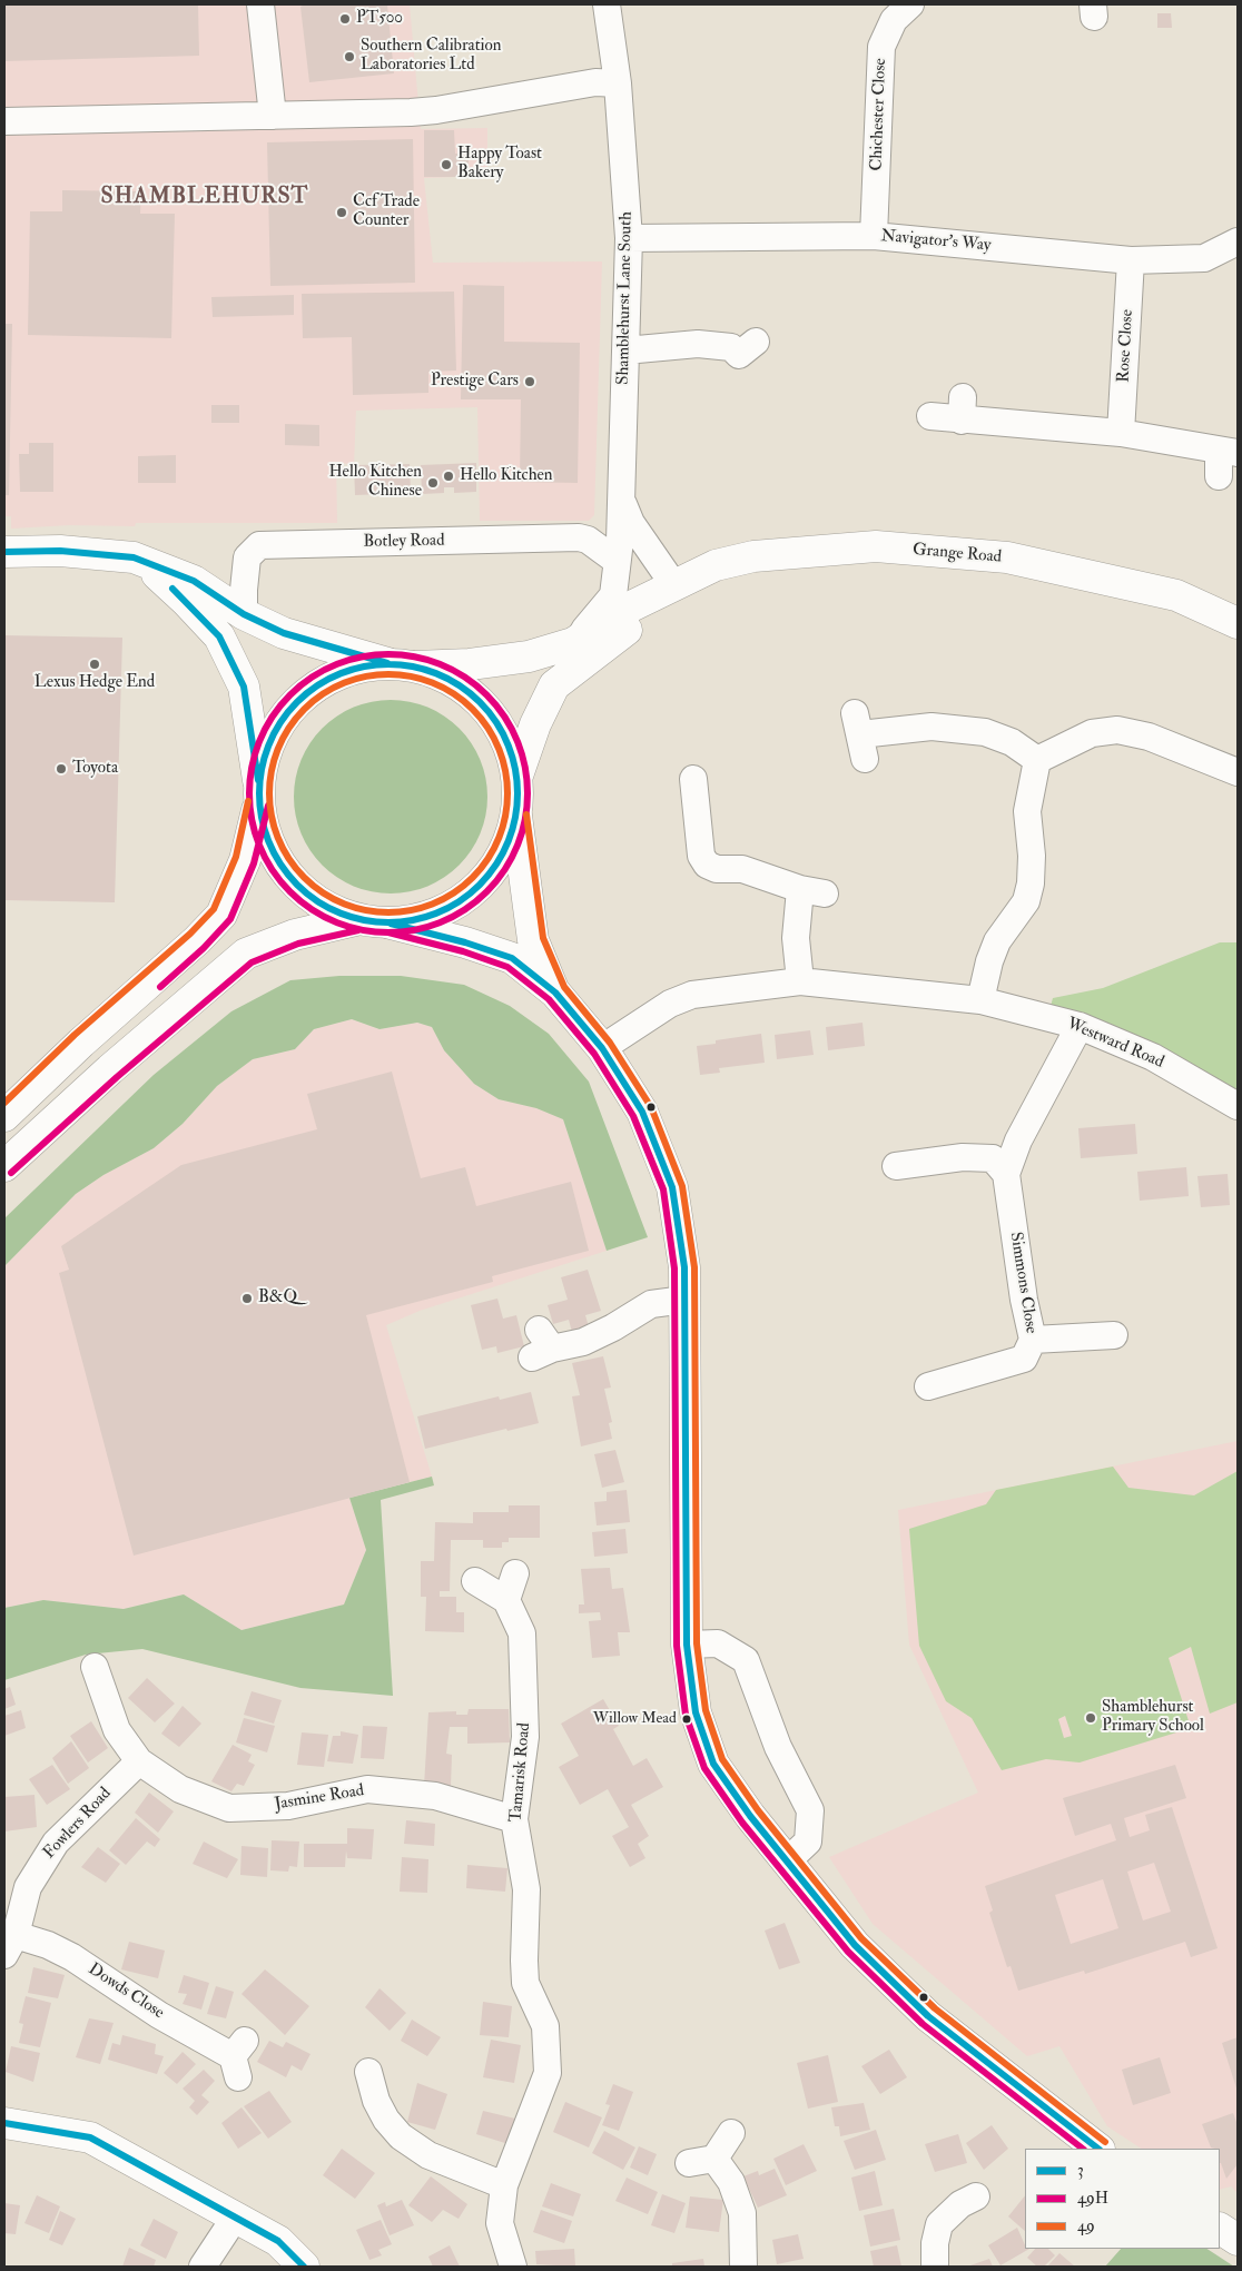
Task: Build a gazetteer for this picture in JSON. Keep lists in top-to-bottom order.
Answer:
{
  "streets": {
    "main road": ["Grange Road"],
    "street": [
      "Chichester Close",
      "Navigator's Way",
      "Shamblehurst Lane South",
      "Rose Close",
      "Botley Road",
      "Westward Road",
      "Simmons Close",
      "Tamarisk Road",
      "Jasmine Road",
      "Fowlers Road",
      "Dowds Close"
    ]
  },
  "crossings": [
    ["Chichester Close", "Navigator's Way"],
    ["Navigator's Way", "Shamblehurst Lane South"],
    ["Navigator's Way", "Rose Close"],
    ["Shamblehurst Lane South", "Botley Road"],
    ["Shamblehurst Lane South", "Grange Road"],
    ["Westward Road", "Simmons Close"],
    ["Tamarisk Road", "Jasmine Road"],
    ["Jasmine Road", "Fowlers Road"],
    ["Fowlers Road", "Dowds Close"]
  ],
  "districts": ["SHAMBLEHURST"],
  "places": [
    "PT500",
    "Southern Calibration Laboratories Ltd",
    "Happy Toast Bakery",
    "Ccf Trade Counter",
    "Prestige Cars",
    "Hello Kitchen",
    "Hello Kitchen Chinese",
    "Lexus Hedge End",
    "Toyota",
    "B&Q",
    "Shamblehurst Primary School",
    "Willow Mead"
  ],
  "lines": ["transit line 3", "transit line 49H", "transit line 49"],
  "legend": ["3", "49H", "49"]
}
